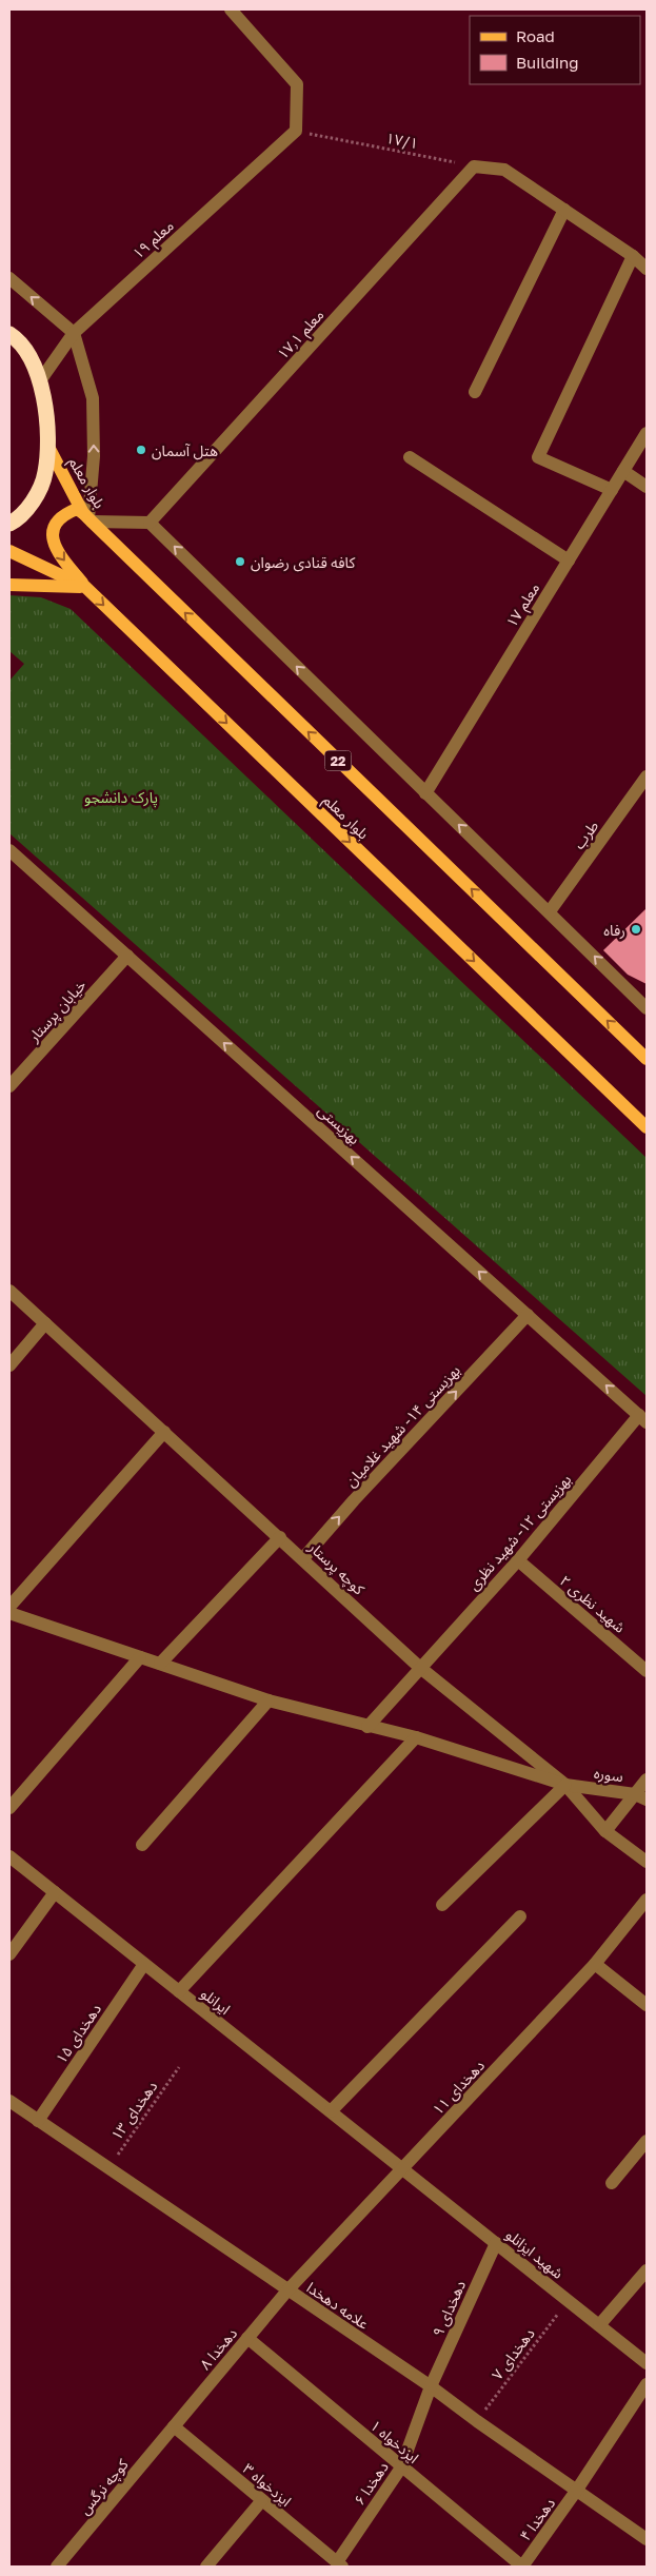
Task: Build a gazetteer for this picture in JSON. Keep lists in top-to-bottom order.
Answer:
{
  "streets": {
    "main road": ["بلوار معلم", "22"],
    "street": [
      "معلم ۱۹",
      "معلم ۱۷٫۱",
      "معلم ۱۷",
      "طرب",
      "خیابان پرستار",
      "بهزیستی",
      "بهزیستی ۱۴- شهید غلامیان",
      "بهزیستی ۱۲- شهید نظری",
      "کوچه پرستار",
      "شهید نظری ۲",
      "سوره",
      "ایرانلو",
      "دهخدای ۱۵",
      "دهخدای ۱۱",
      "شهید ایزانلو",
      "علامه دهخدا",
      "دهخدای ۹",
      "دهخدا ۸",
      "ایزدخواه ۱",
      "دهخدا ۶",
      "ایزدخواه ۳",
      "کوچه نرگس",
      "دهخدا ۴"
    ],
    "path": ["۱۷/۱", "دهخدای ۱۳", "دهخدای ۷"]
  },
  "crossings": [
    ["۱۷/۱", "معلم ۱۷٫۱"],
    ["خیابان پرستار", "بهزیستی"],
    ["بهزیستی", "بهزیستی ۱۴- شهید غلامیان"],
    ["بهزیستی", "بهزیستی ۱۲- شهید نظری"],
    ["بهزیستی ۱۴- شهید غلامیان", "کوچه پرستار"],
    ["بهزیستی ۱۲- شهید نظری", "کوچه پرستار"],
    ["بهزیستی ۱۲- شهید نظری", "شهید نظری ۲"],
    ["بهزیستی ۱۲- شهید نظری", "سوره"],
    ["کوچه پرستار", "سوره"],
    ["ایرانلو", "دهخدای ۱۵"],
    ["ایرانلو", "دهخدای ۱۱"],
    ["ایرانلو", "شهید ایزانلو"],
    ["دهخدای ۱۵", "علامه دهخدا"],
    ["دهخدای ۱۱", "شهید ایزانلو"],
    ["دهخدای ۱۱", "علامه دهخدا"],
    ["دهخدای ۱۱", "دهخدا ۸"],
    ["دهخدای ۱۳", "علامه دهخدا"],
    ["شهید ایزانلو", "دهخدای ۹"],
    ["شهید ایزانلو", "دهخدای ۷"],
    ["علامه دهخدا", "دهخدای ۹"],
    ["علامه دهخدا", "دهخدا ۸"],
    ["علامه دهخدا", "دهخدای ۷"],
    ["علامه دهخدا", "دهخدا ۶"],
    ["علامه دهخدا", "دهخدا ۴"],
    ["دهخدای ۹", "دهخدا ۶"],
    ["دهخدا ۸", "ایزدخواه ۱"],
    ["دهخدا ۸", "ایزدخواه ۳"],
    ["دهخدا ۸", "کوچه نرگس"],
    ["ایزدخواه ۱", "دهخدا ۶"],
    ["ایزدخواه ۱", "دهخدا ۴"],
    ["دهخدا ۶", "ایزدخواه ۳"],
    ["ایزدخواه ۳", "کوچه نرگس"]
  ],
  "one_way": ["بهزیستی", "بهزیستی ۱۴- شهید غلامیان"],
  "parks": ["پارک دانشجو"],
  "places": ["هتل آسمان", "کافه قنادی رضوان", "رفاه"],
  "legend": ["Road", "Building"]
}
